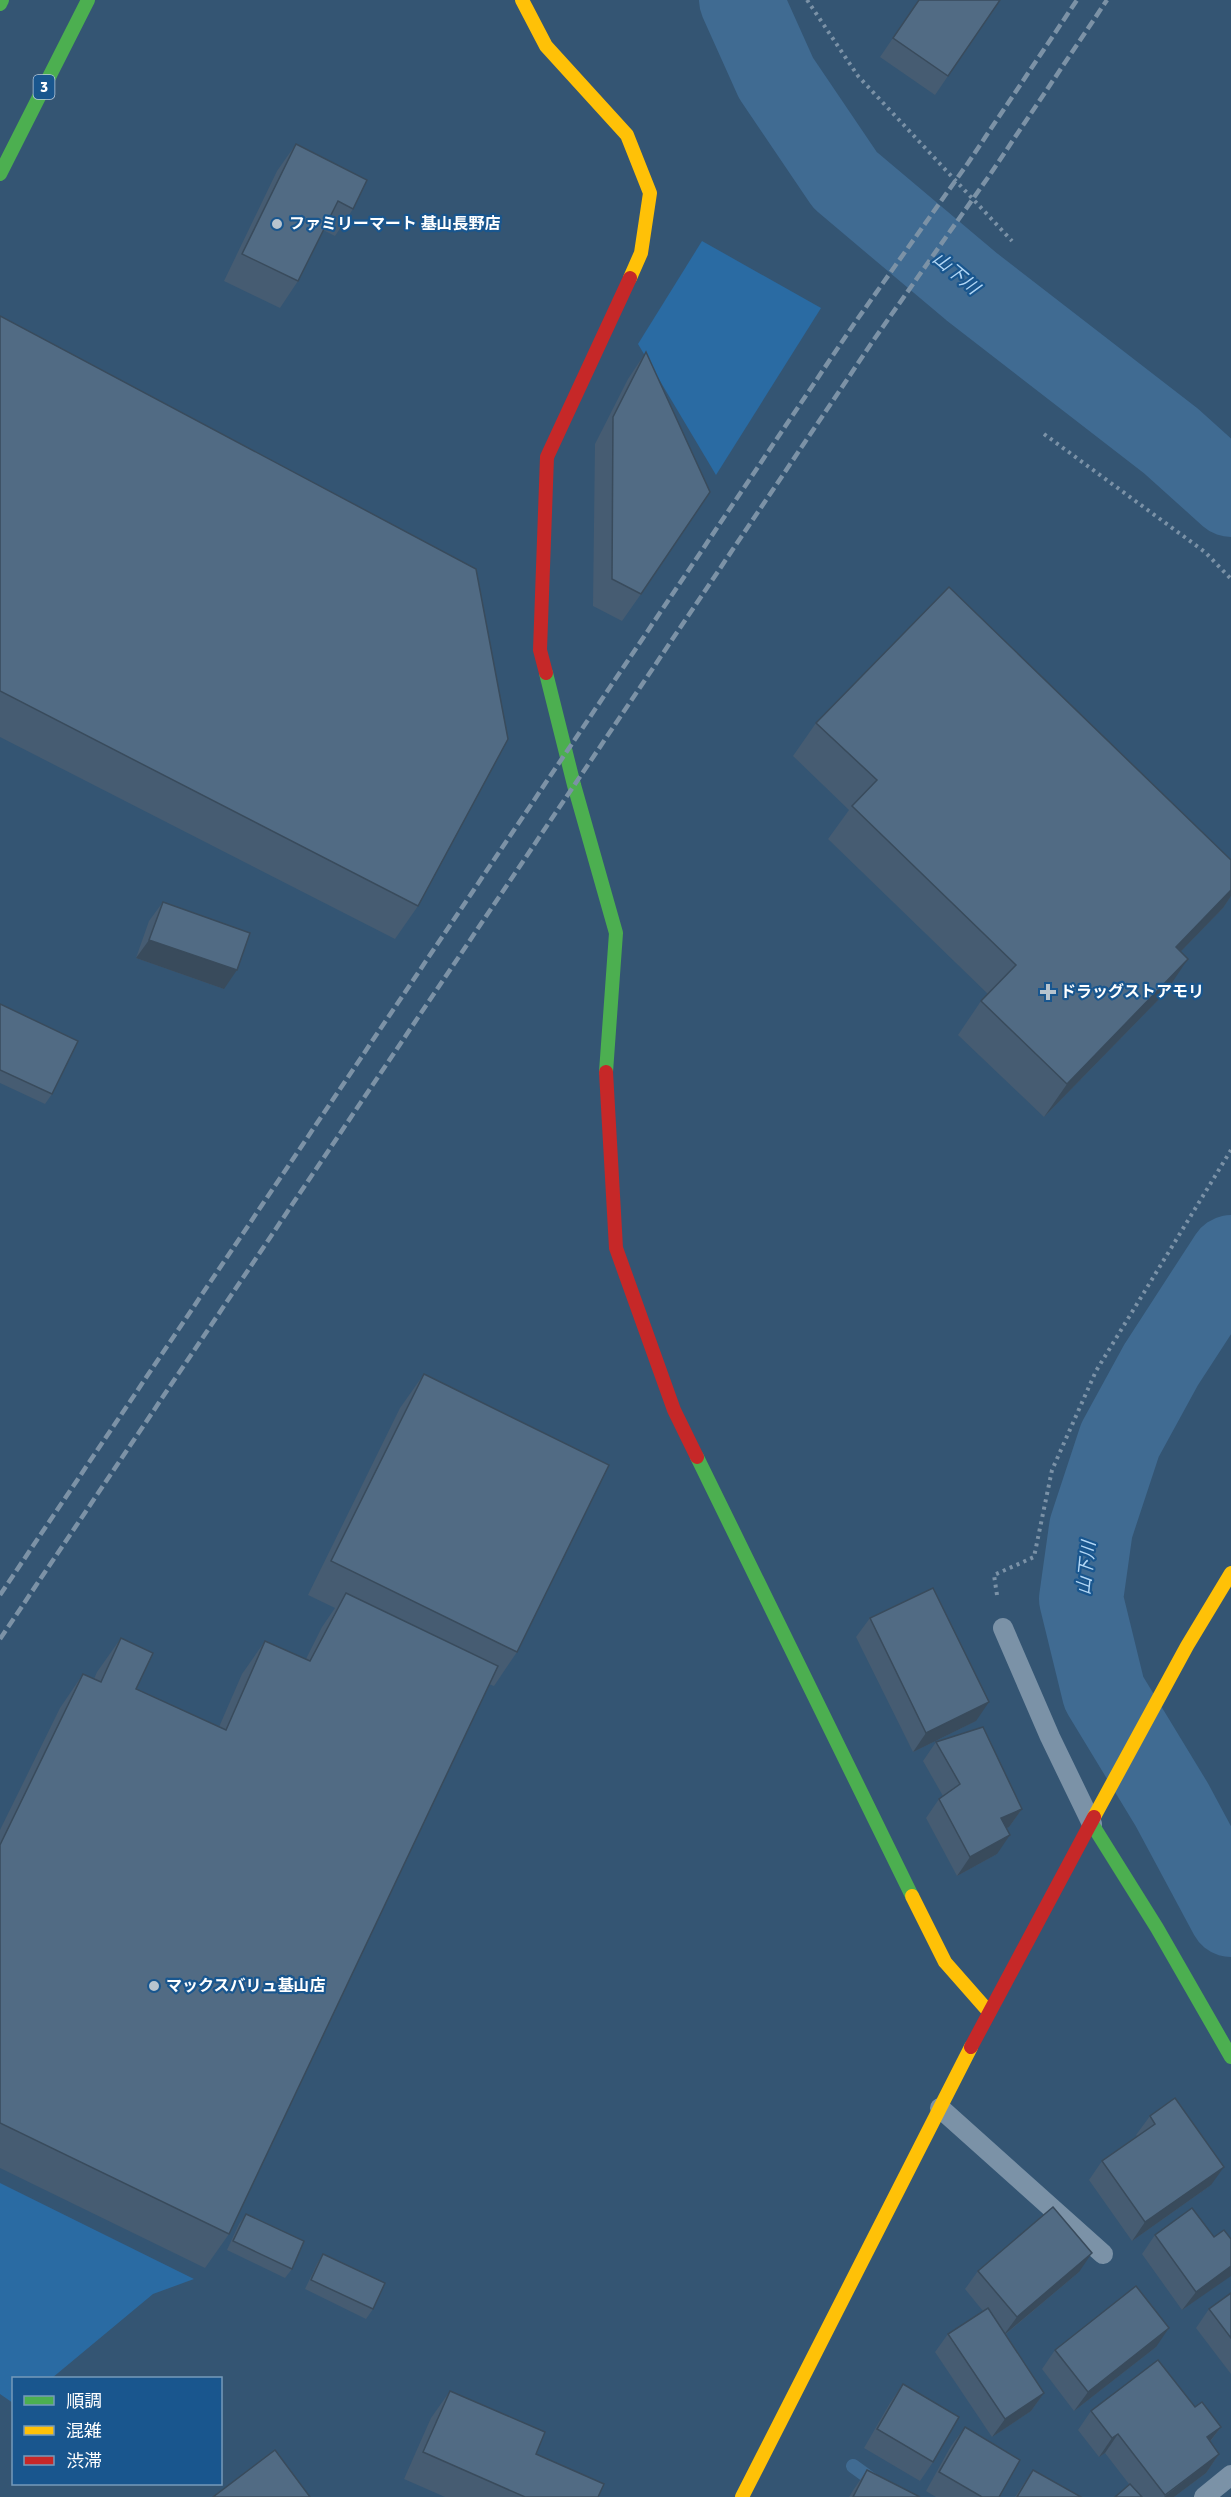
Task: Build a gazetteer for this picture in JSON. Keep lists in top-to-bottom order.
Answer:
{
  "streets": {
    "main road": ["3"]
  },
  "water": ["山下川"],
  "places": {
    "other": ["ファミリーマート 基山長野店", "マックスバリュ基山店"],
    "health": ["ドラッグストアモリ"]
  },
  "legend": ["順調", "混雑", "渋滞"]
}
